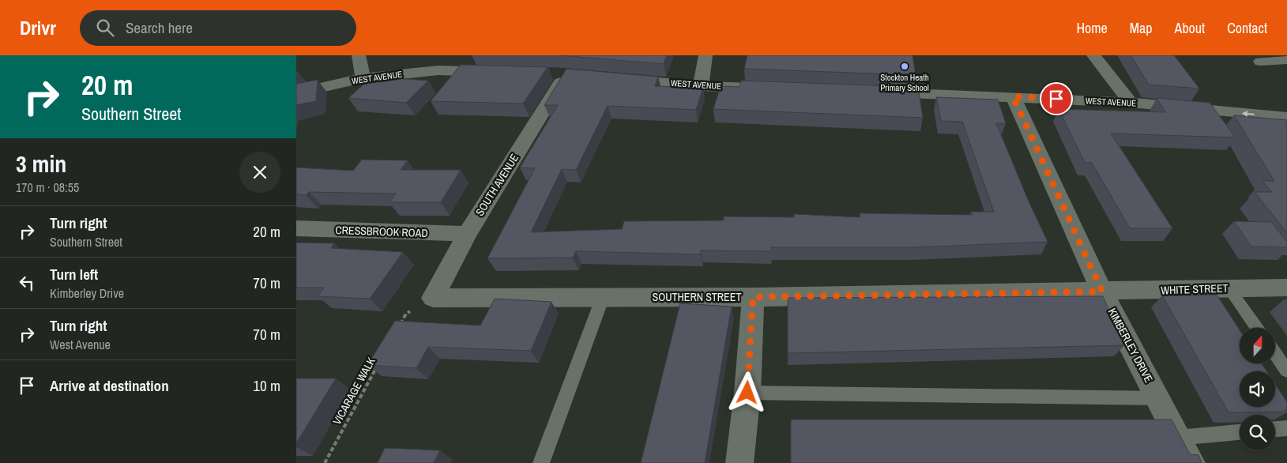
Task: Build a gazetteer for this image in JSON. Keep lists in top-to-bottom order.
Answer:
{
  "streets": {
    "street": [
      "WEST AVENUE",
      "SOUTH AVENUE",
      "CRESSBROOK ROAD",
      "WHITE STREET",
      "SOUTHERN STREET",
      "KIMBERLEY DRIVE"
    ],
    "path": ["VICARAGE WALK"]
  },
  "crossings": [
    ["WEST AVENUE", "KIMBERLEY DRIVE"],
    ["SOUTH AVENUE", "CRESSBROOK ROAD"],
    ["SOUTH AVENUE", "SOUTHERN STREET"],
    ["WHITE STREET", "SOUTHERN STREET"],
    ["WHITE STREET", "KIMBERLEY DRIVE"],
    ["SOUTHERN STREET", "KIMBERLEY DRIVE"]
  ],
  "places": ["Stockton Heath Primary School"],
  "north": "top",
  "page": {
    "header": "Drivr",
    "search": "Search here",
    "nav": [
      "Home",
      "Map",
      "About",
      "Contact"
    ],
    "turn": ["20 m", "Southern Street"],
    "heading": ["3 min", "170 m · 08:55"],
    "list": [
      {
        "name": "Turn right",
        "note": "Southern Street",
        "value": "20 m"
      },
      {
        "name": "Turn left",
        "note": "Kimberley Drive",
        "value": "70 m"
      },
      {
        "name": "Turn right",
        "note": "West Avenue",
        "value": "70 m"
      },
      {
        "name": "Arrive at destination",
        "value": "10 m"
      }
    ]
  }
}
